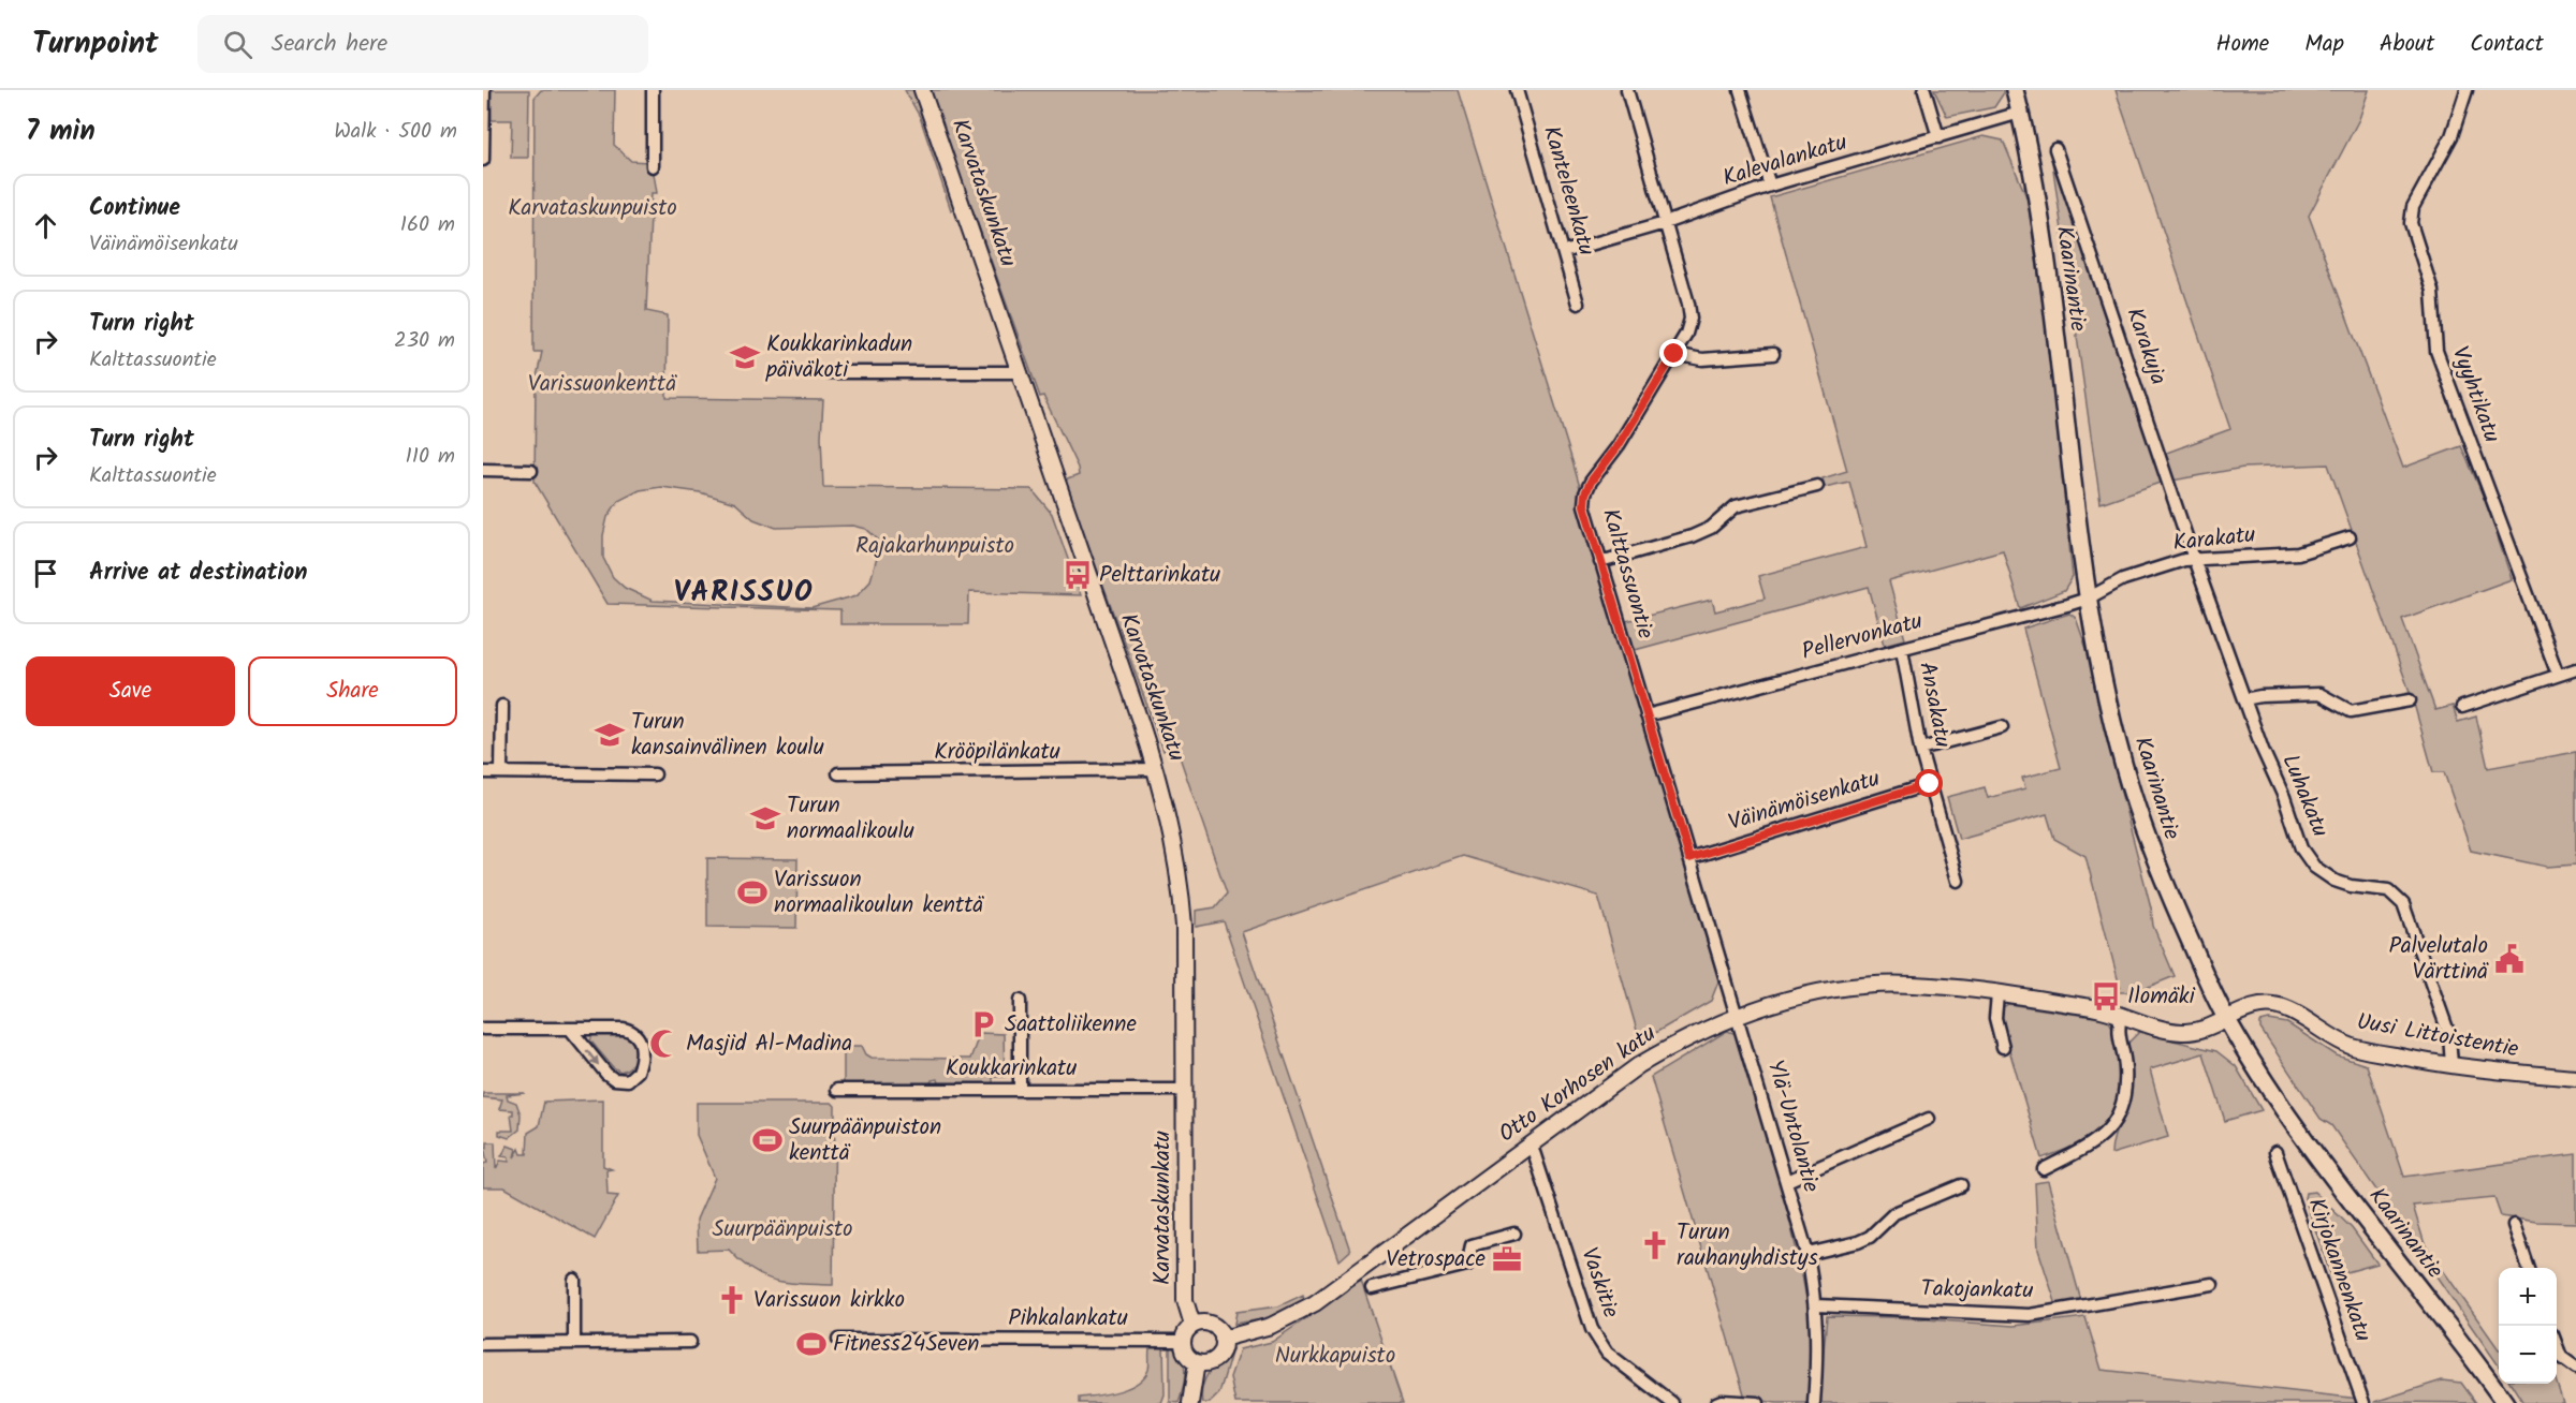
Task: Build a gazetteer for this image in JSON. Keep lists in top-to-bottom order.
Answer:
{
  "streets": {
    "main road": ["Kaarinantie"],
    "street": [
      "Kalevalankatu",
      "Kanteleenkatu",
      "Karvataskunkatu",
      "Karakuja",
      "Vyyhtikatu",
      "Karakatu",
      "Kalttassuontie",
      "Pellervonkatu",
      "Ansakatu",
      "Krööpilänkatu",
      "Luhakatu",
      "Väinämöisenkatu",
      "Uusi Littoistentie",
      "Koukkarinkatu",
      "Otto Korhosen katu",
      "Ylä-Untolantie",
      "Kirjokannenkatu",
      "Vaskitie",
      "Takojankatu",
      "Pihkalankatu"
    ]
  },
  "crossings": [
    ["Kalevalankatu", "Kanteleenkatu"],
    ["Kalevalankatu", "Kaarinantie"],
    ["Kalevalankatu", "Kalttassuontie"],
    ["Karvataskunkatu", "Krööpilänkatu"],
    ["Karvataskunkatu", "Koukkarinkatu"],
    ["Karvataskunkatu", "Otto Korhosen katu"],
    ["Karvataskunkatu", "Pihkalankatu"],
    ["Kaarinantie", "Karakatu"],
    ["Kaarinantie", "Pellervonkatu"],
    ["Kaarinantie", "Uusi Littoistentie"],
    ["Kaarinantie", "Otto Korhosen katu"],
    ["Karakuja", "Karakatu"],
    ["Karakuja", "Luhakatu"],
    ["Karakatu", "Pellervonkatu"],
    ["Karakatu", "Luhakatu"],
    ["Kalttassuontie", "Pellervonkatu"],
    ["Kalttassuontie", "Väinämöisenkatu"],
    ["Kalttassuontie", "Otto Korhosen katu"],
    ["Kalttassuontie", "Ylä-Untolantie"],
    ["Pellervonkatu", "Ansakatu"],
    ["Ansakatu", "Väinämöisenkatu"],
    ["Luhakatu", "Uusi Littoistentie"],
    ["Uusi Littoistentie", "Otto Korhosen katu"],
    ["Otto Korhosen katu", "Ylä-Untolantie"],
    ["Otto Korhosen katu", "Vaskitie"],
    ["Otto Korhosen katu", "Pihkalankatu"],
    ["Ylä-Untolantie", "Takojankatu"]
  ],
  "districts": ["VARISSUO"],
  "parks": [
    "Karvataskunpuisto",
    "Varissuonkenttä",
    "Rajakarhunpuisto",
    "Suurpäänpuisto",
    "Nurkkapuisto"
  ],
  "places": {
    "school or university": ["Koukkarinkadun päiväkoti", "Turun kansainvälinen koulu", "Turun normaalikoulu"],
    "bus stop": ["Pelttarinkatu", "Ilomäki"],
    "sports": ["Varissuon normaalikoulun kenttä", "Suurpäänpuiston kenttä", "Fitness24Seven"],
    "public building": ["Palvelutalo Värttinä"],
    "parking": ["Saattoliikenne"],
    "mosque": ["Masjid Al-Madina"],
    "church": ["Turun rauhanyhdistys", "Varissuon kirkko"],
    "office": ["Vetrospace"]
  },
  "page": {
    "header": "Turnpoint",
    "search": "Search here",
    "nav": [
      "Home",
      "Map",
      "About",
      "Contact"
    ],
    "heading": ["7 min", "Walk · 500 m"],
    "list": [
      ["Continue", "Väinämöisenkatu", "160 m"],
      ["Turn right", "Kalttassuontie", "230 m"],
      ["Turn right", "Kalttassuontie", "110 m"],
      "Arrive at destination"
    ],
    "buttons": ["Save", "Share"],
    "map_buttons": ["+", "−"]
  }
}
